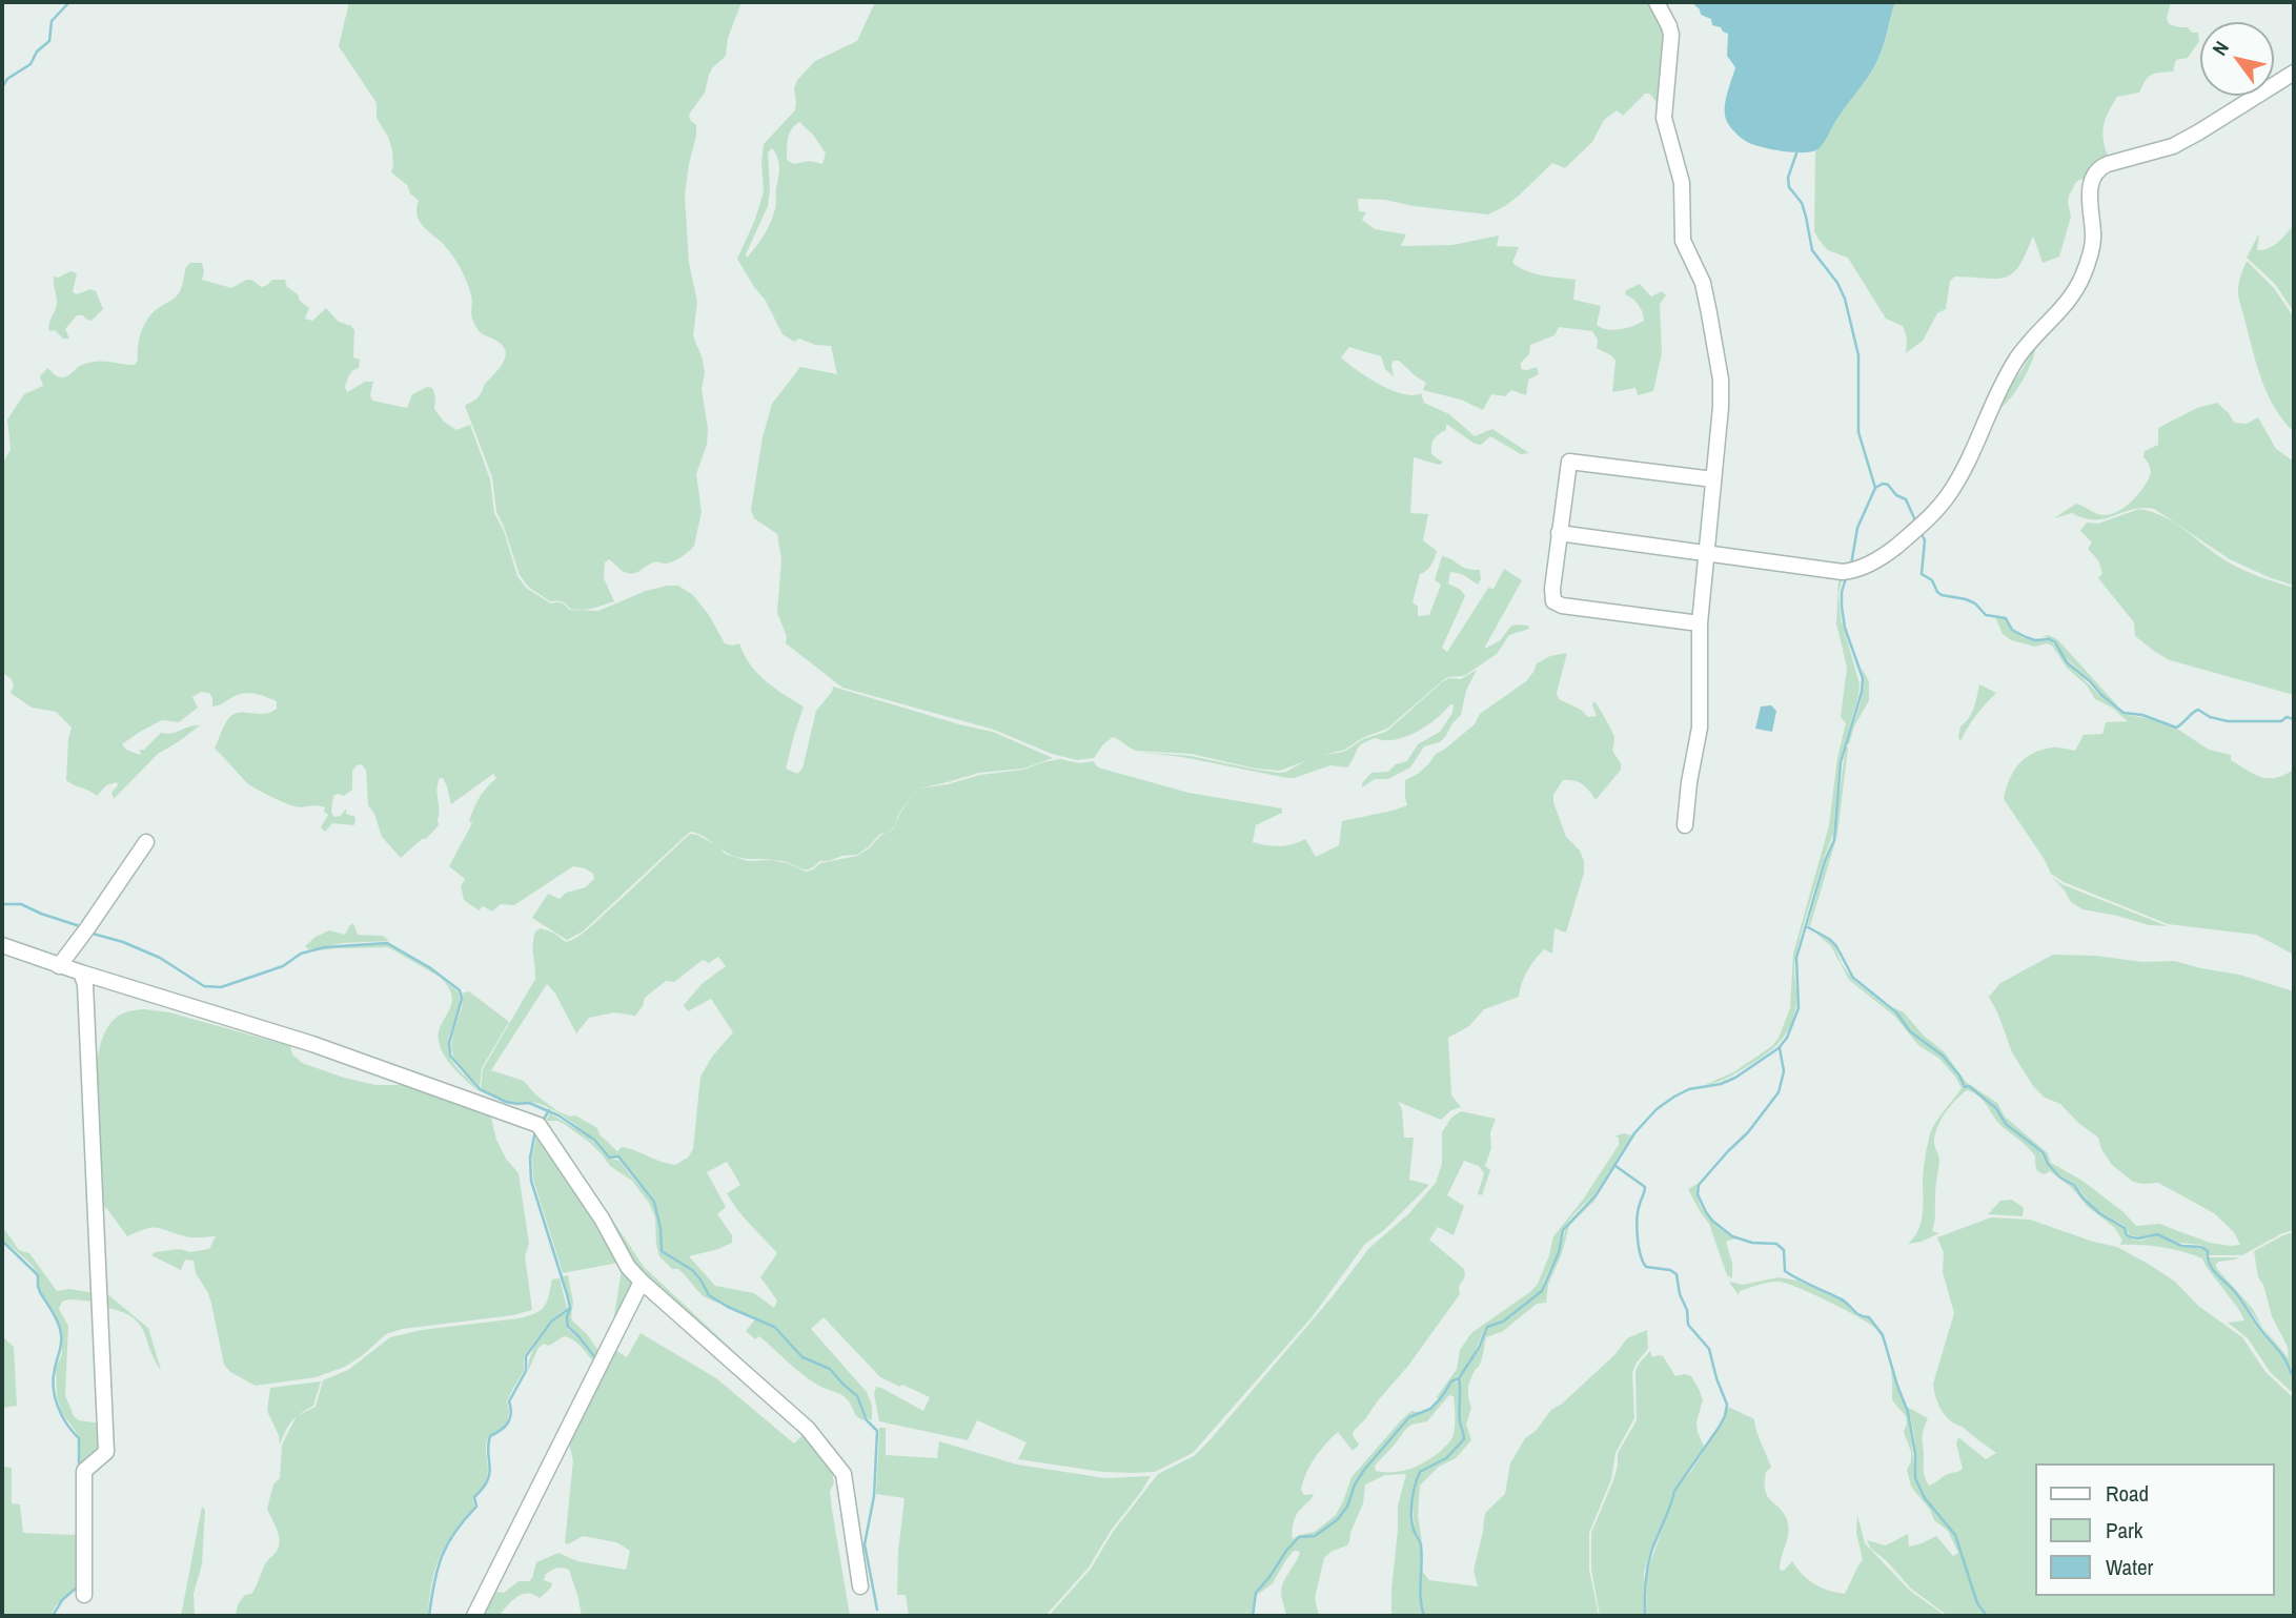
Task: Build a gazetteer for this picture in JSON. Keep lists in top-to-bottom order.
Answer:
{
  "legend": ["Road", "Park", "Water"],
  "north": "top left"
}
